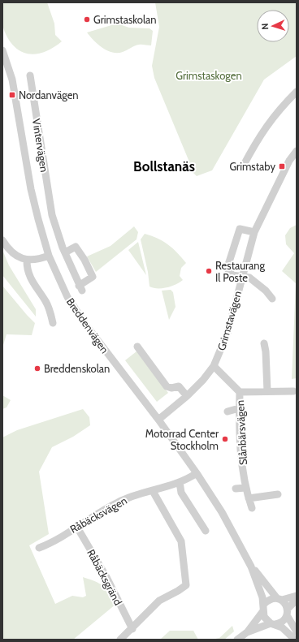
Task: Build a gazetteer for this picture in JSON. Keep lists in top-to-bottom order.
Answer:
{
  "streets": {
    "street": [
      "Vintervägen",
      "Grimstavägen",
      "Breddenvägen",
      "Slånbärsvägen",
      "Råbäcksvägen",
      "Råbäcksgränd"
    ]
  },
  "crossings": [
    ["Grimstavägen", "Breddenvägen"],
    ["Grimstavägen", "Slånbärsvägen"],
    ["Breddenvägen", "Råbäcksvägen"],
    ["Råbäcksvägen", "Råbäcksgränd"]
  ],
  "districts": ["Bollstanäs"],
  "parks": ["Grimstaskogen"],
  "places": {
    "other": [
      "Grimstaskolan",
      "Restaurang Il Poste",
      "Breddenskolan",
      "Motorrad Center Stockholm"
    ],
    "transit": ["Nordanvägen", "Grimstaby"]
  },
  "north": "left"
}
